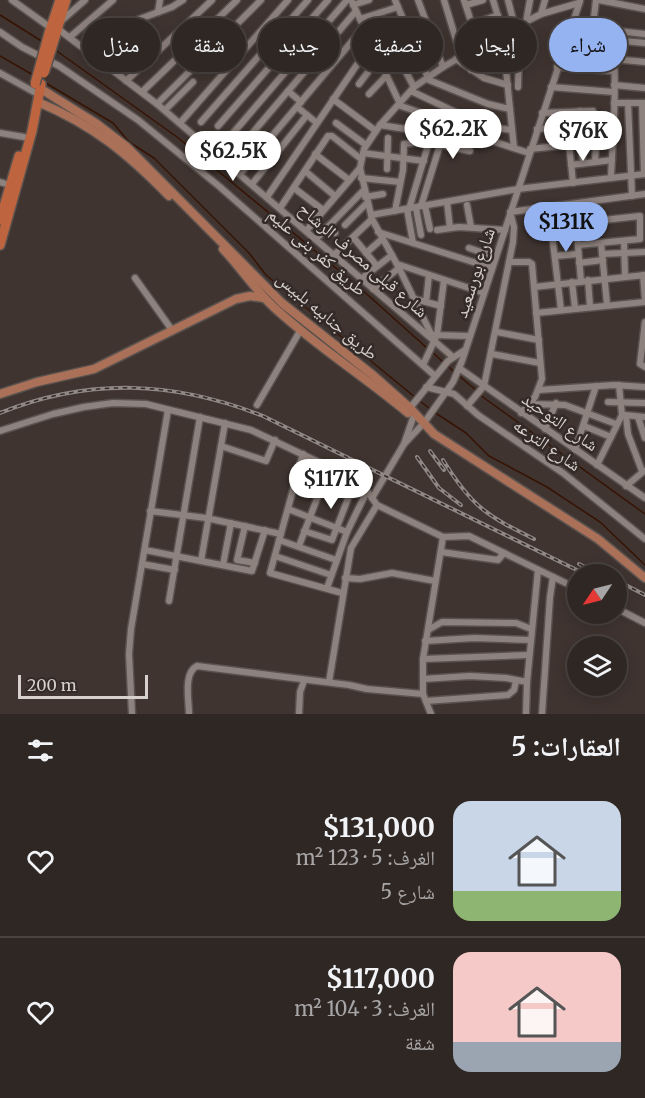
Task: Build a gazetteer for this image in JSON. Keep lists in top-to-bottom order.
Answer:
{
  "streets": {
    "main road": ["طريق جنابيه بلبيس"],
    "street": [
      "طريق كفر بنى عليم",
      "شارع قبلى مصرف الرشاح",
      "شارع بورسعيد",
      "شارع التوحيد",
      "شارع الترعه"
    ]
  },
  "crossings": [
    ["شارع بورسعيد", "طريق جنابيه بلبيس"],
    ["شارع بورسعيد", "شارع التوحيد"],
    ["شارع بورسعيد", "شارع الترعه"]
  ],
  "scale_bar": "200 m",
  "north": "bottom left",
  "page": {
    "chip": [
      "شراء",
      "إيجار",
      "تصفية",
      "جديد",
      "شقة",
      "منزل"
    ],
    "price": [
      "$62.2K",
      "$76K",
      "$62.5K",
      "$131K",
      "$117K"
    ],
    "scale": "200 m",
    "heading": "العقارات: 5",
    "list": [
      {
        "name": "$131,000",
        "note": "الغرف: 5 · 123 m² · شارع 5"
      },
      {
        "name": "$117,000",
        "note": "الغرف: 3 · 104 m² · شقة"
      }
    ]
  }
}
